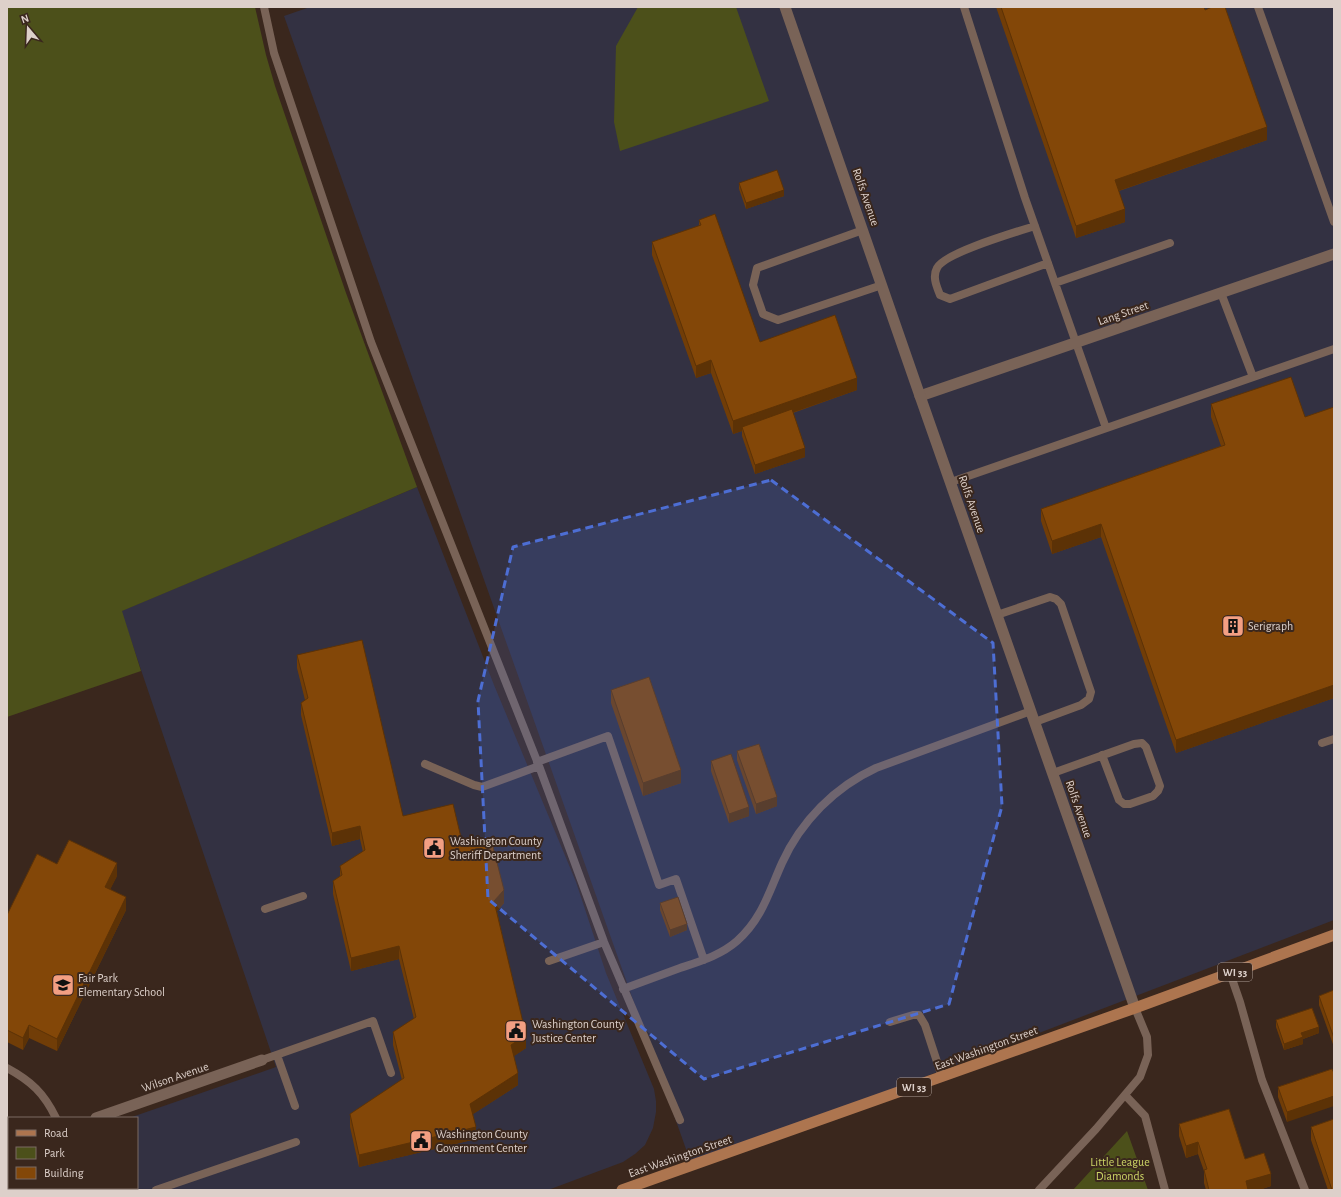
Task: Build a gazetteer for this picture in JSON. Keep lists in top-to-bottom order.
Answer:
{
  "streets": {
    "main road": ["WI 33", "East Washington Street"],
    "street": ["Rolfs Avenue", "Lang Street", "Wilson Avenue"]
  },
  "crossings": [
    ["Rolfs Avenue", "Lang Street"],
    ["Rolfs Avenue", "East Washington Street"]
  ],
  "parks": ["Little League Diamonds"],
  "places": {
    "building": ["Serigraph"],
    "public building": ["Washington County Sheriff Department", "Washington County Justice Center", "Washington County Government Center"],
    "school or university": ["Fair Park Elementary School"]
  },
  "legend": ["Road", "Park", "Building"],
  "north": "top"
}
